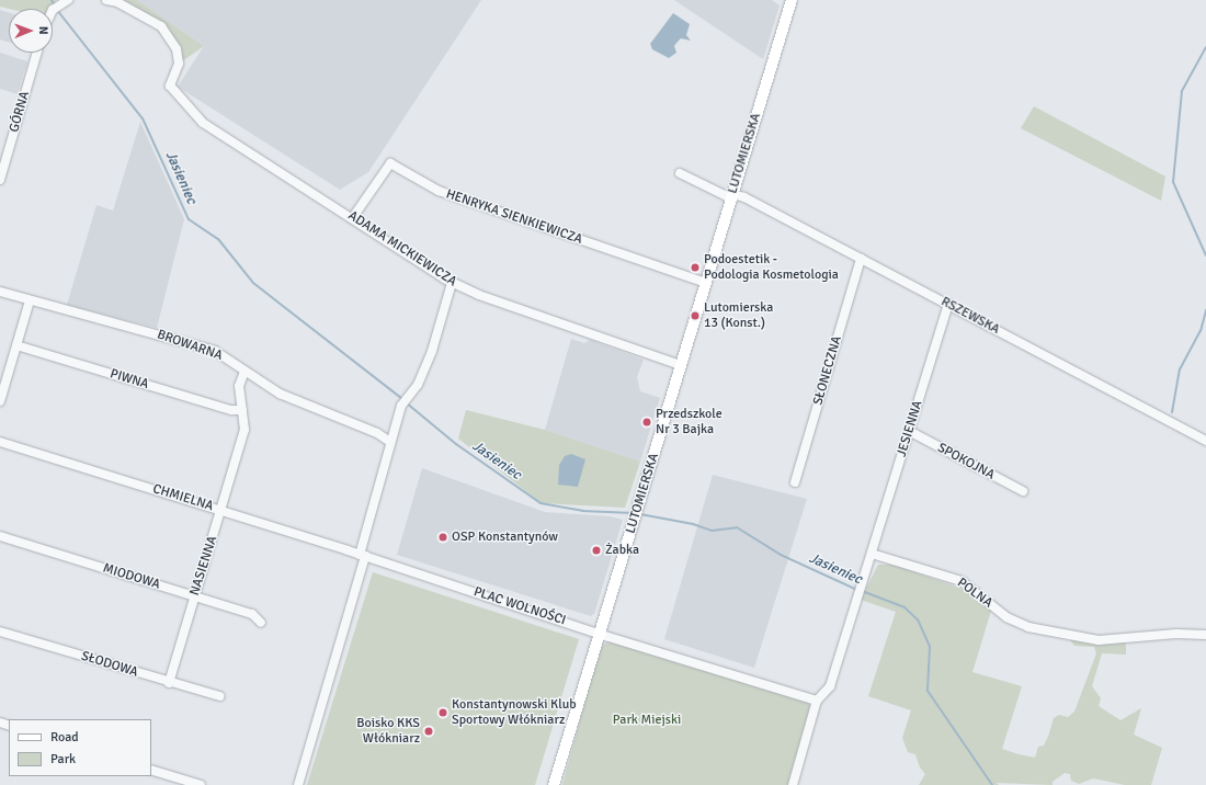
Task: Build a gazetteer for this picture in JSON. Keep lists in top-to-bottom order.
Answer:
{
  "streets": {
    "main road": ["LUTOMIERSKA"],
    "street": [
      "GÓRNA",
      "HENRYKA SIENKIEWICZA",
      "ADAMA MICKIEWICZA",
      "RSZEWSKA",
      "BROWARNA",
      "SŁONECZNA",
      "PIWNA",
      "JESIENNA",
      "SPOKOJNA",
      "CHMIELNA",
      "NASIENNA",
      "MIODOWA",
      "POLNA",
      "PLAC WOLNOŚCI",
      "SŁODOWA"
    ]
  },
  "crossings": [
    ["LUTOMIERSKA", "HENRYKA SIENKIEWICZA"],
    ["LUTOMIERSKA", "ADAMA MICKIEWICZA"],
    ["LUTOMIERSKA", "RSZEWSKA"],
    ["LUTOMIERSKA", "PLAC WOLNOŚCI"],
    ["HENRYKA SIENKIEWICZA", "ADAMA MICKIEWICZA"],
    ["RSZEWSKA", "SŁONECZNA"],
    ["RSZEWSKA", "JESIENNA"],
    ["BROWARNA", "NASIENNA"],
    ["PIWNA", "NASIENNA"],
    ["JESIENNA", "SPOKOJNA"],
    ["JESIENNA", "POLNA"],
    ["CHMIELNA", "NASIENNA"],
    ["CHMIELNA", "PLAC WOLNOŚCI"],
    ["NASIENNA", "MIODOWA"],
    ["NASIENNA", "SŁODOWA"]
  ],
  "water": ["Jasieniec"],
  "parks": ["Park Miejski"],
  "places": [
    "Podoestetik - Podologia Kosmetologia",
    "Lutomierska 13 (Konst.)",
    "Przedszkole Nr 3 Bajka",
    "OSP Konstantynów",
    "Żabka",
    "Konstantynowski Klub Sportowy Włókniarz",
    "Boisko KKS Włókniarz"
  ],
  "legend": ["Road", "Park"],
  "north": "right"
}
